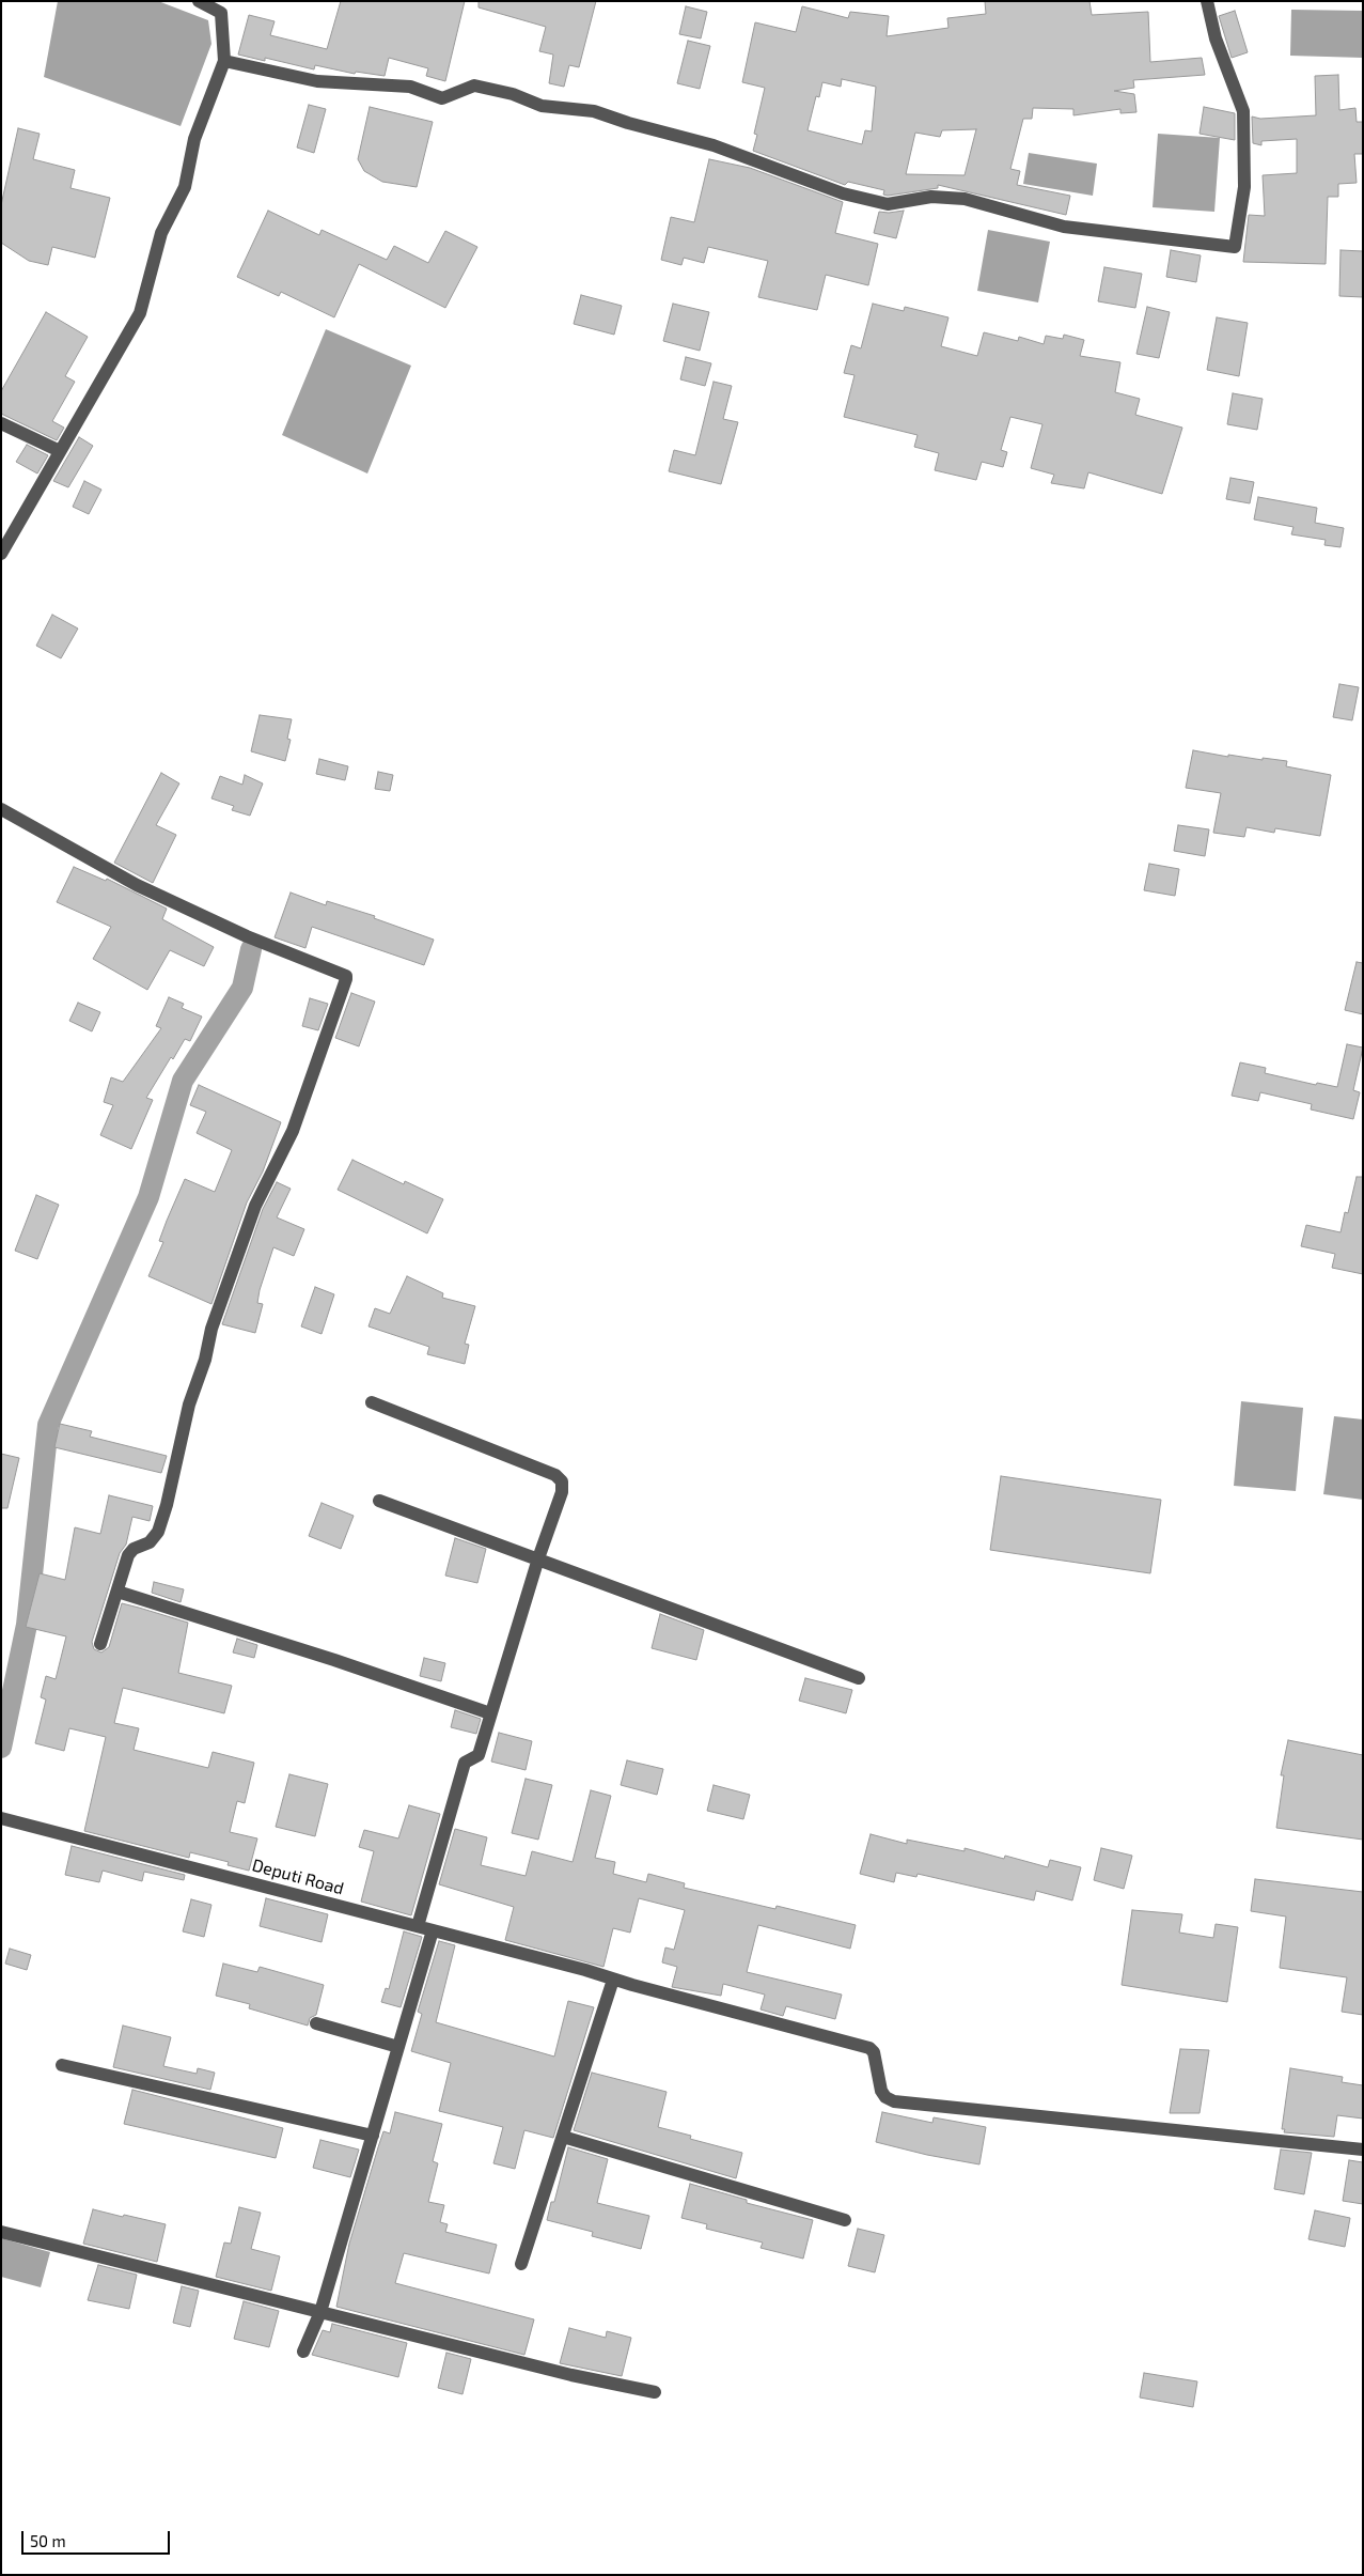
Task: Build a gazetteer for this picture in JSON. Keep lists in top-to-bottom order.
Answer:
{
  "streets": {
    "street": ["Deputi Road"]
  },
  "scale_bar": "50 m"
}
